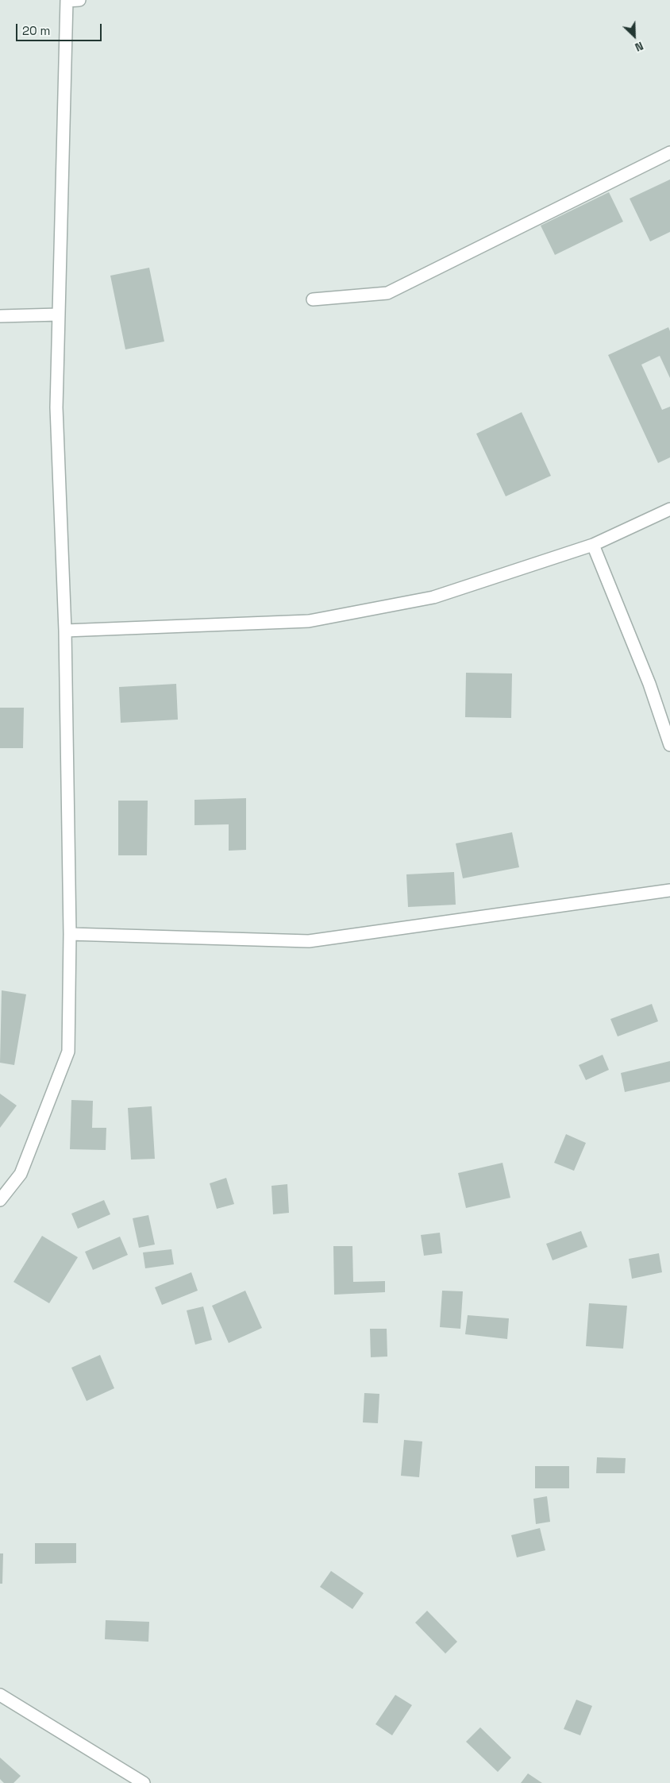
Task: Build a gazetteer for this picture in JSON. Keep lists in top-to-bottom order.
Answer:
{
  "scale_bar": "20 m",
  "north": "bottom right"
}
